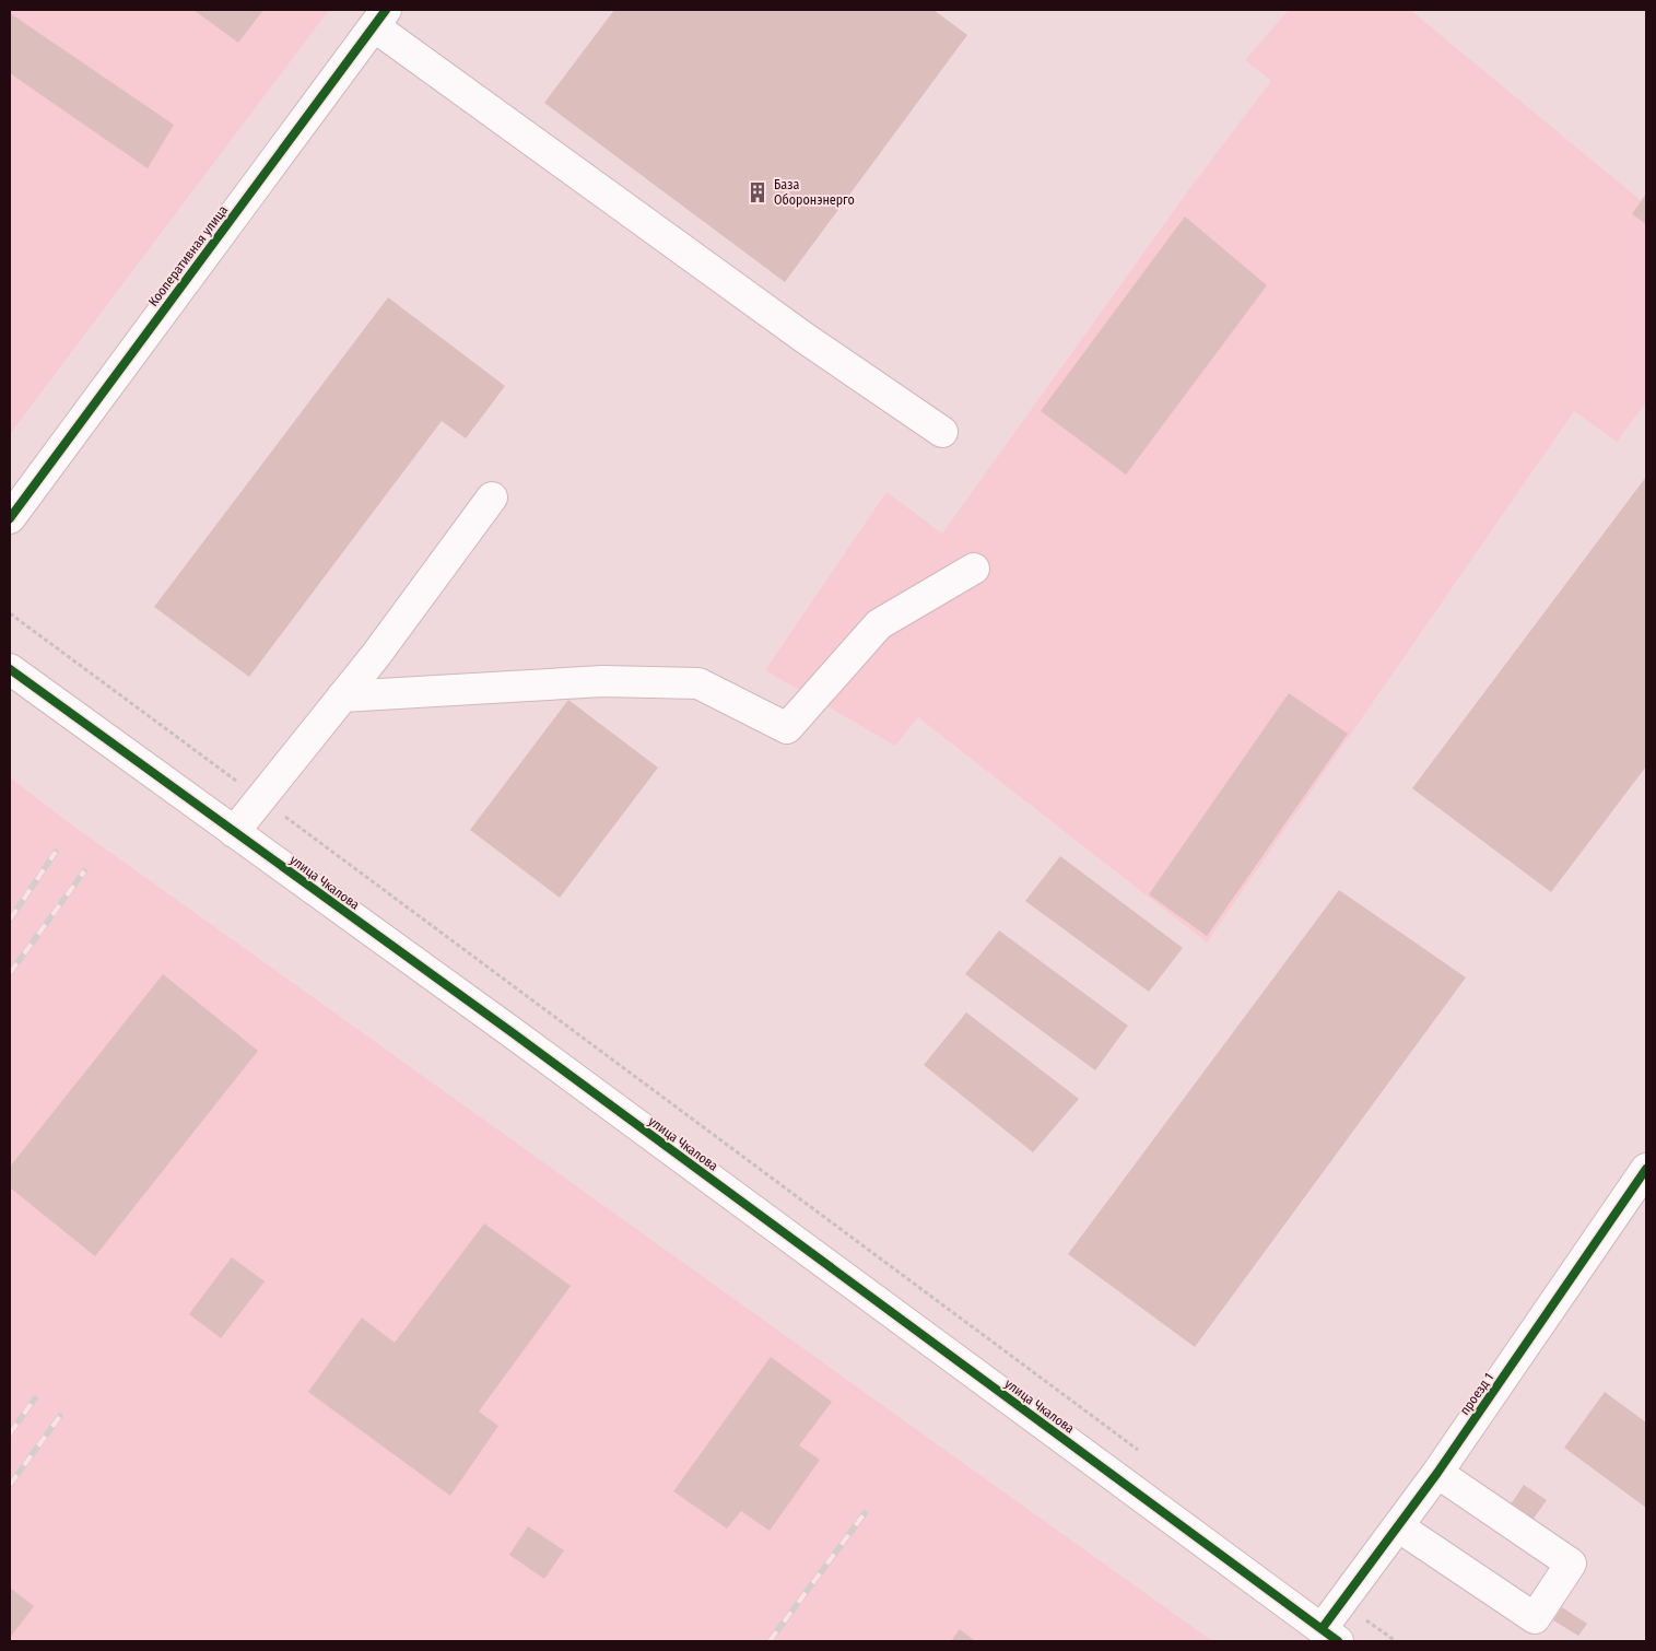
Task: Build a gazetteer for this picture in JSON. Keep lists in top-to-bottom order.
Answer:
{
  "streets": {
    "street": ["Кооперативная улица", "улица Чкалова", "проезд 1"]
  },
  "crossings": [
    ["улица Чкалова", "проезд 1"]
  ],
  "places": {
    "building": ["База Оборонэнерго"]
  }
}
